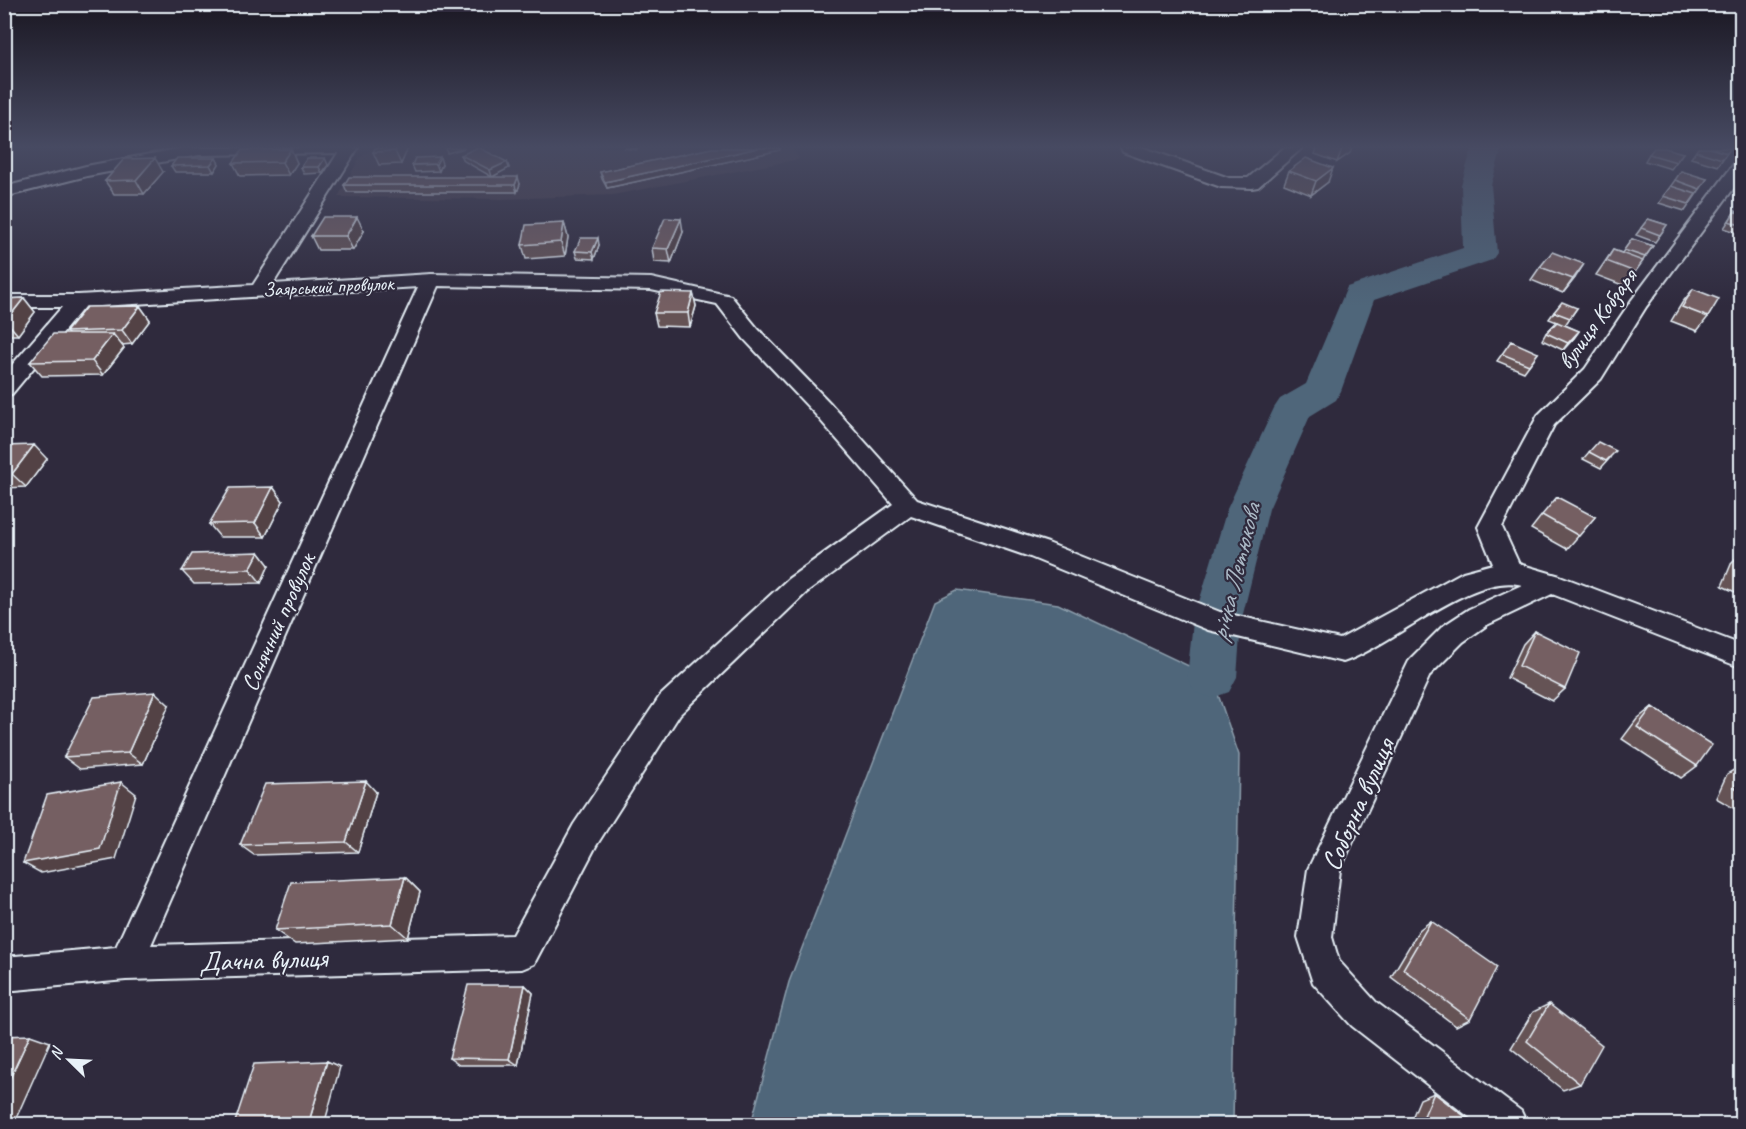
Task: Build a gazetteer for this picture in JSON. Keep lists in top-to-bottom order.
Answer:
{
  "streets": {
    "street": [
      "Заярський провулок",
      "вулиця Кобзаря",
      "Сонячний провулок",
      "Соборна вулиця",
      "Дачна вулиця"
    ]
  },
  "crossings": [
    ["Заярський провулок", "Сонячний провулок"],
    ["Заярський провулок", "Дачна вулиця"],
    ["Сонячний провулок", "Дачна вулиця"]
  ],
  "water": ["річка Летюкова"],
  "north": "top left"
}
